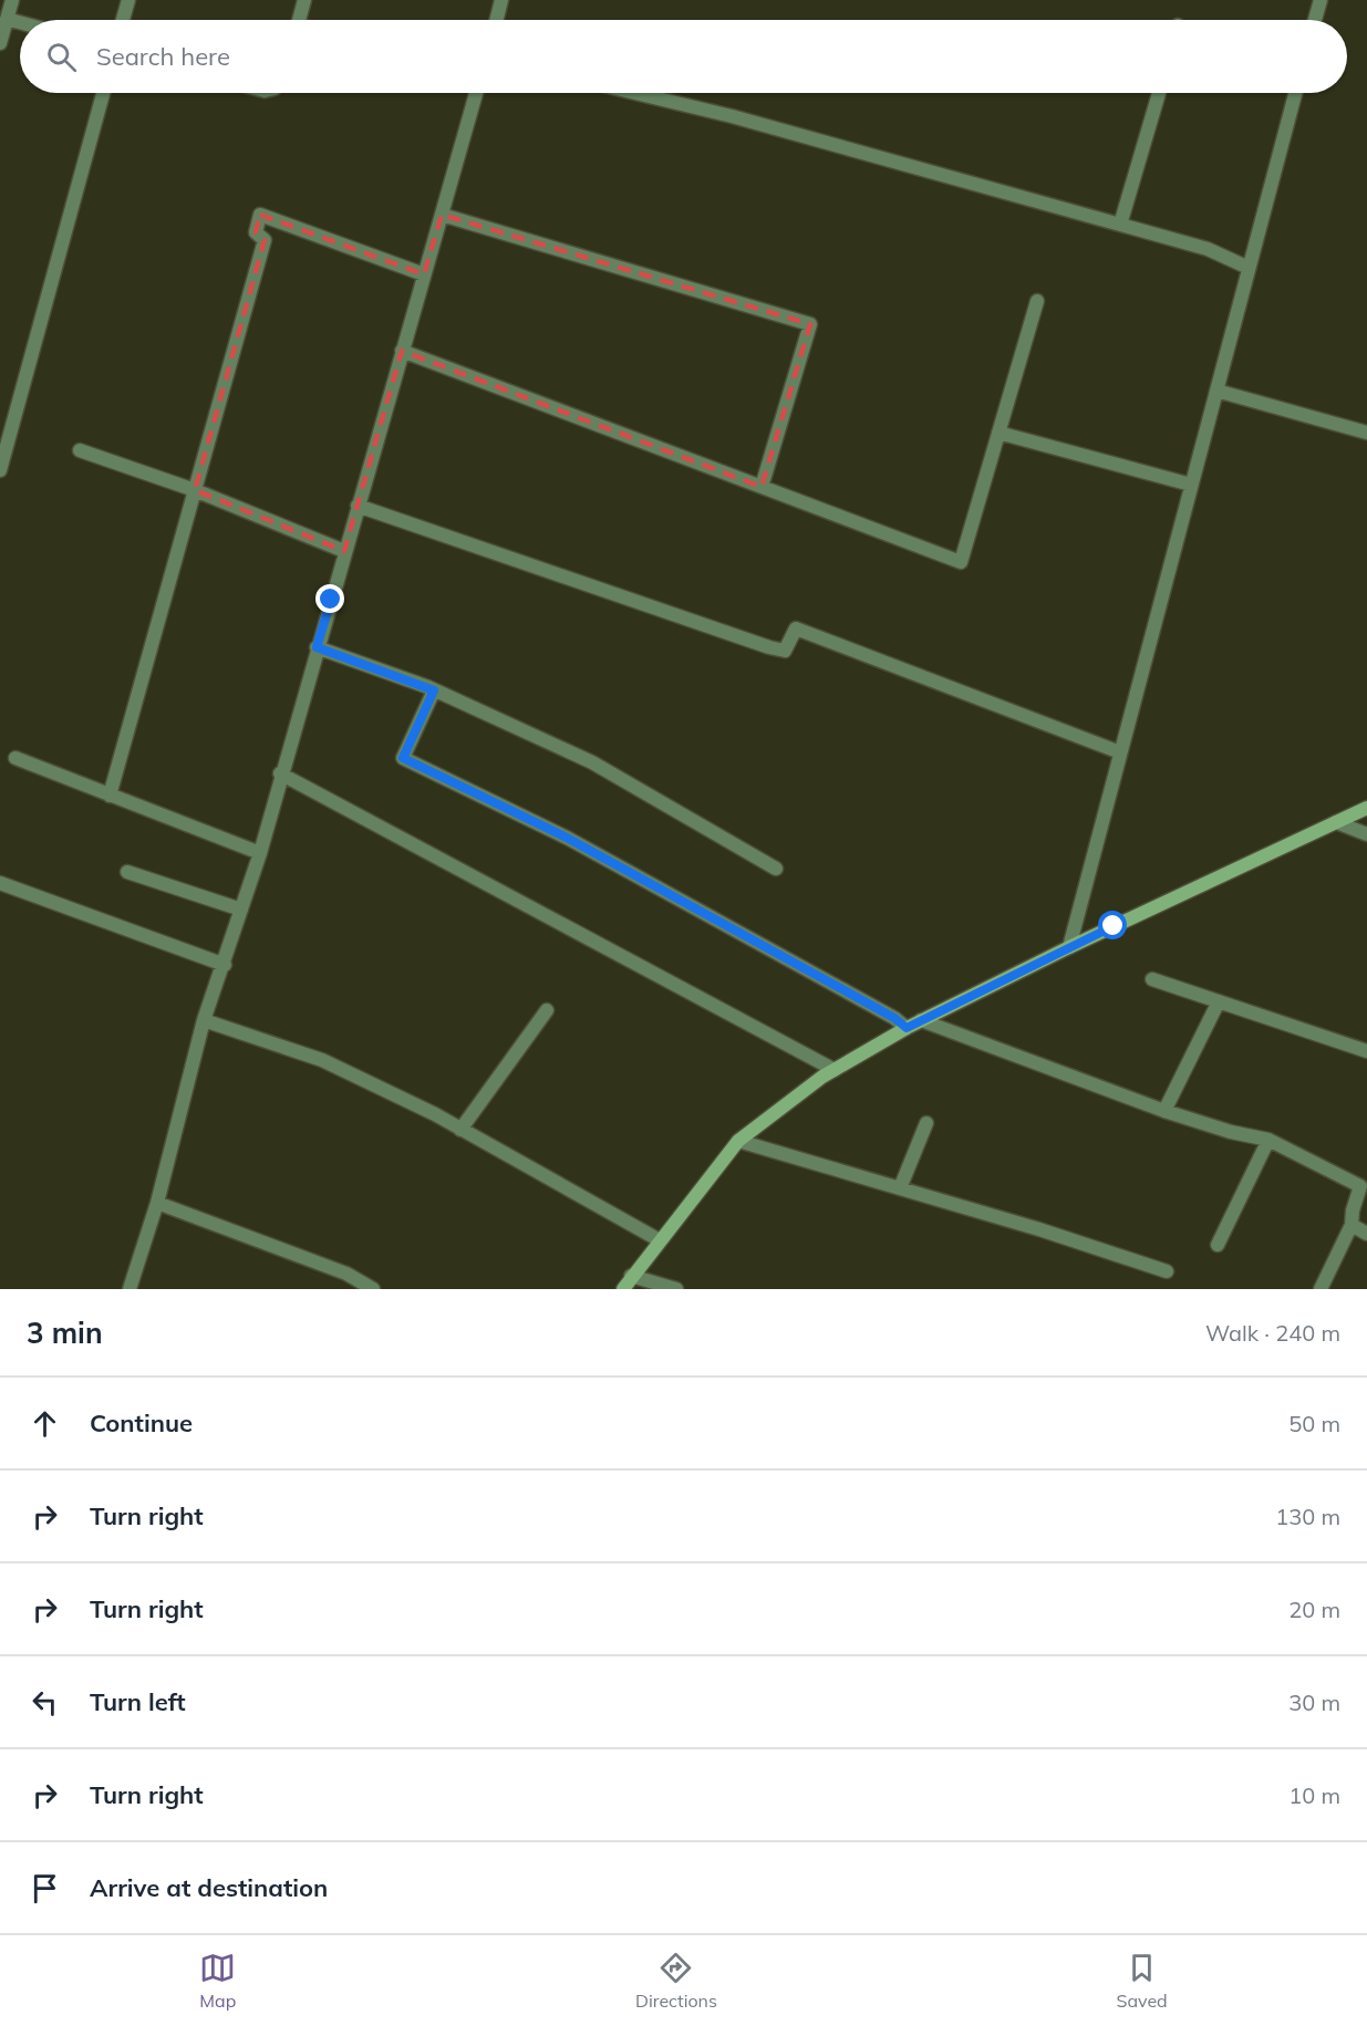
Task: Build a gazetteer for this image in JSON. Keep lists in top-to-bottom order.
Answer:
{
  "page": {
    "search": "Search here",
    "heading": ["3 min", "Walk · 240 m"],
    "list": [
      ["Continue", "50 m"],
      ["Turn right", "130 m"],
      ["Turn right", "20 m"],
      ["Turn left", "30 m"],
      ["Turn right", "10 m"],
      "Arrive at destination"
    ],
    "nav": ["Map", "Directions", "Saved"]
  }
}
